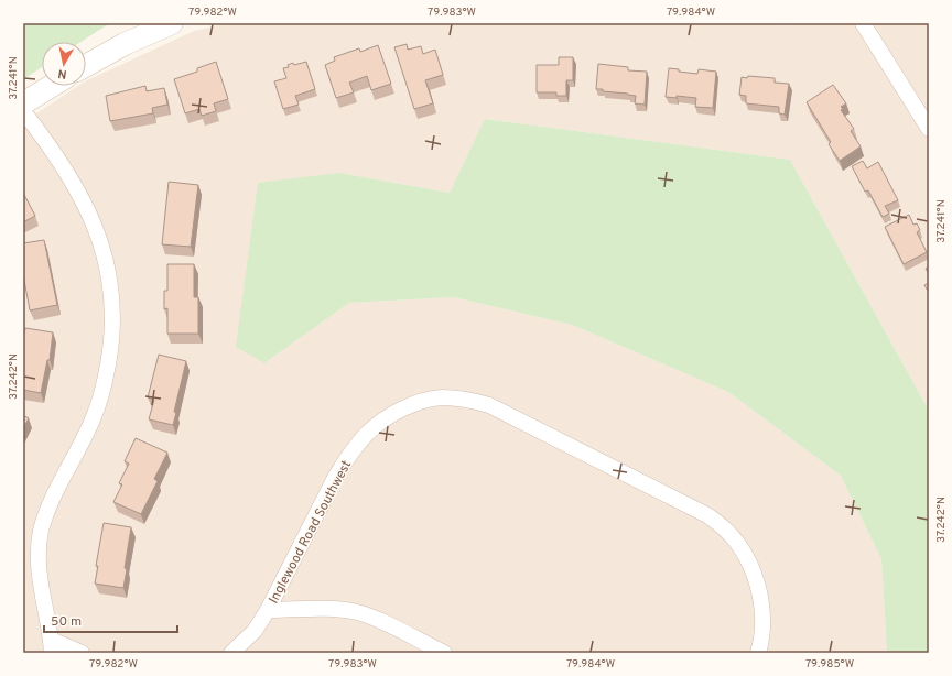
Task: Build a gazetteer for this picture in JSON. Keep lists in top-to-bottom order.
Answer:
{
  "streets": {
    "street": ["Inglewood Road Southwest"]
  },
  "scale_bar": "50 m",
  "north": "bottom",
  "coordinates": [
    "79.982°W",
    "79.983°W",
    "79.984°W",
    "37.241°N",
    "37.242°N",
    "79.985°W"
  ]
}
